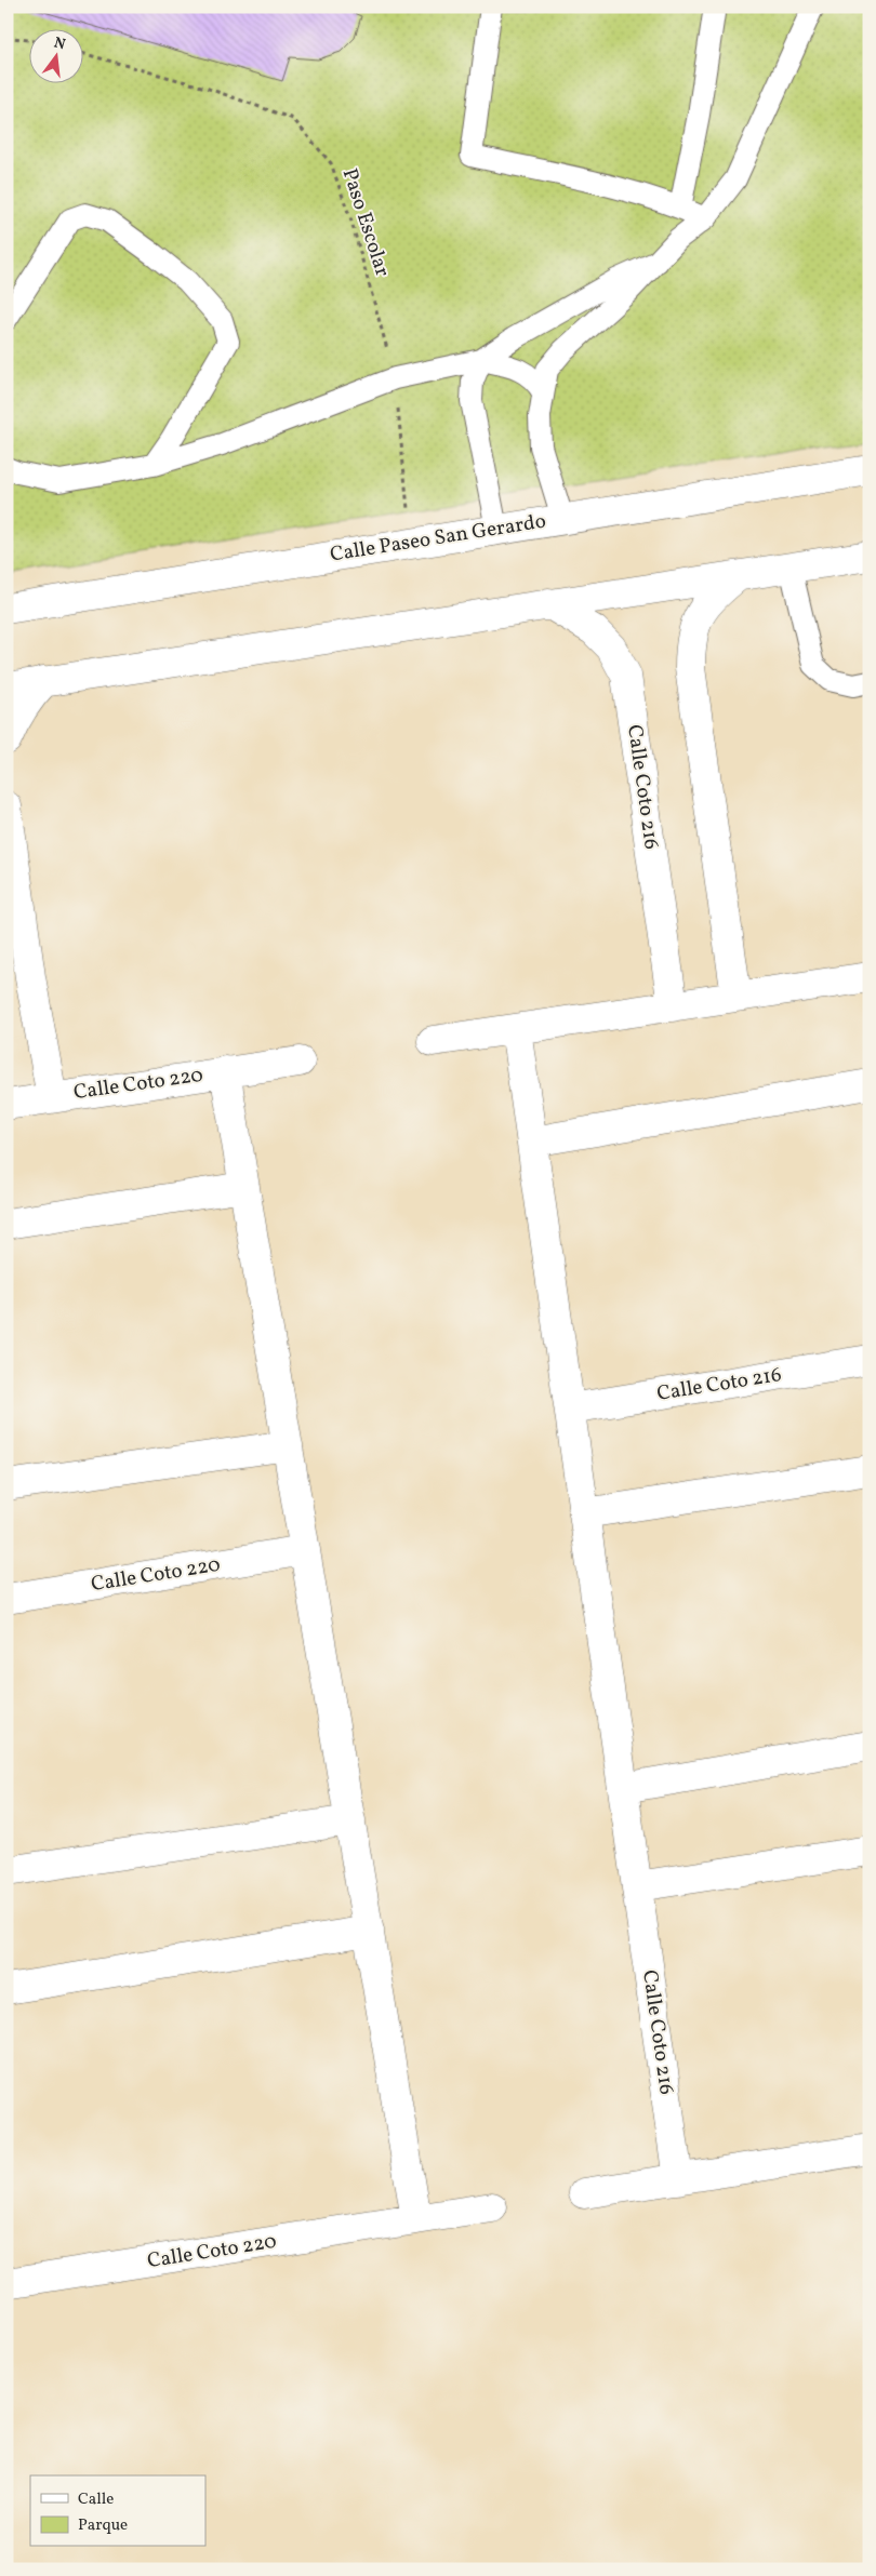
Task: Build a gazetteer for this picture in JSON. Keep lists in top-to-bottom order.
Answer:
{
  "streets": {
    "street": ["Calle Paseo San Gerardo", "Calle Coto 216", "Calle Coto 220"],
    "path": ["Paso Escolar"]
  },
  "crossings": [
    ["Paso Escolar", "Calle Paseo San Gerardo"]
  ],
  "legend": ["Calle", "Parque"],
  "north": "top"
}
